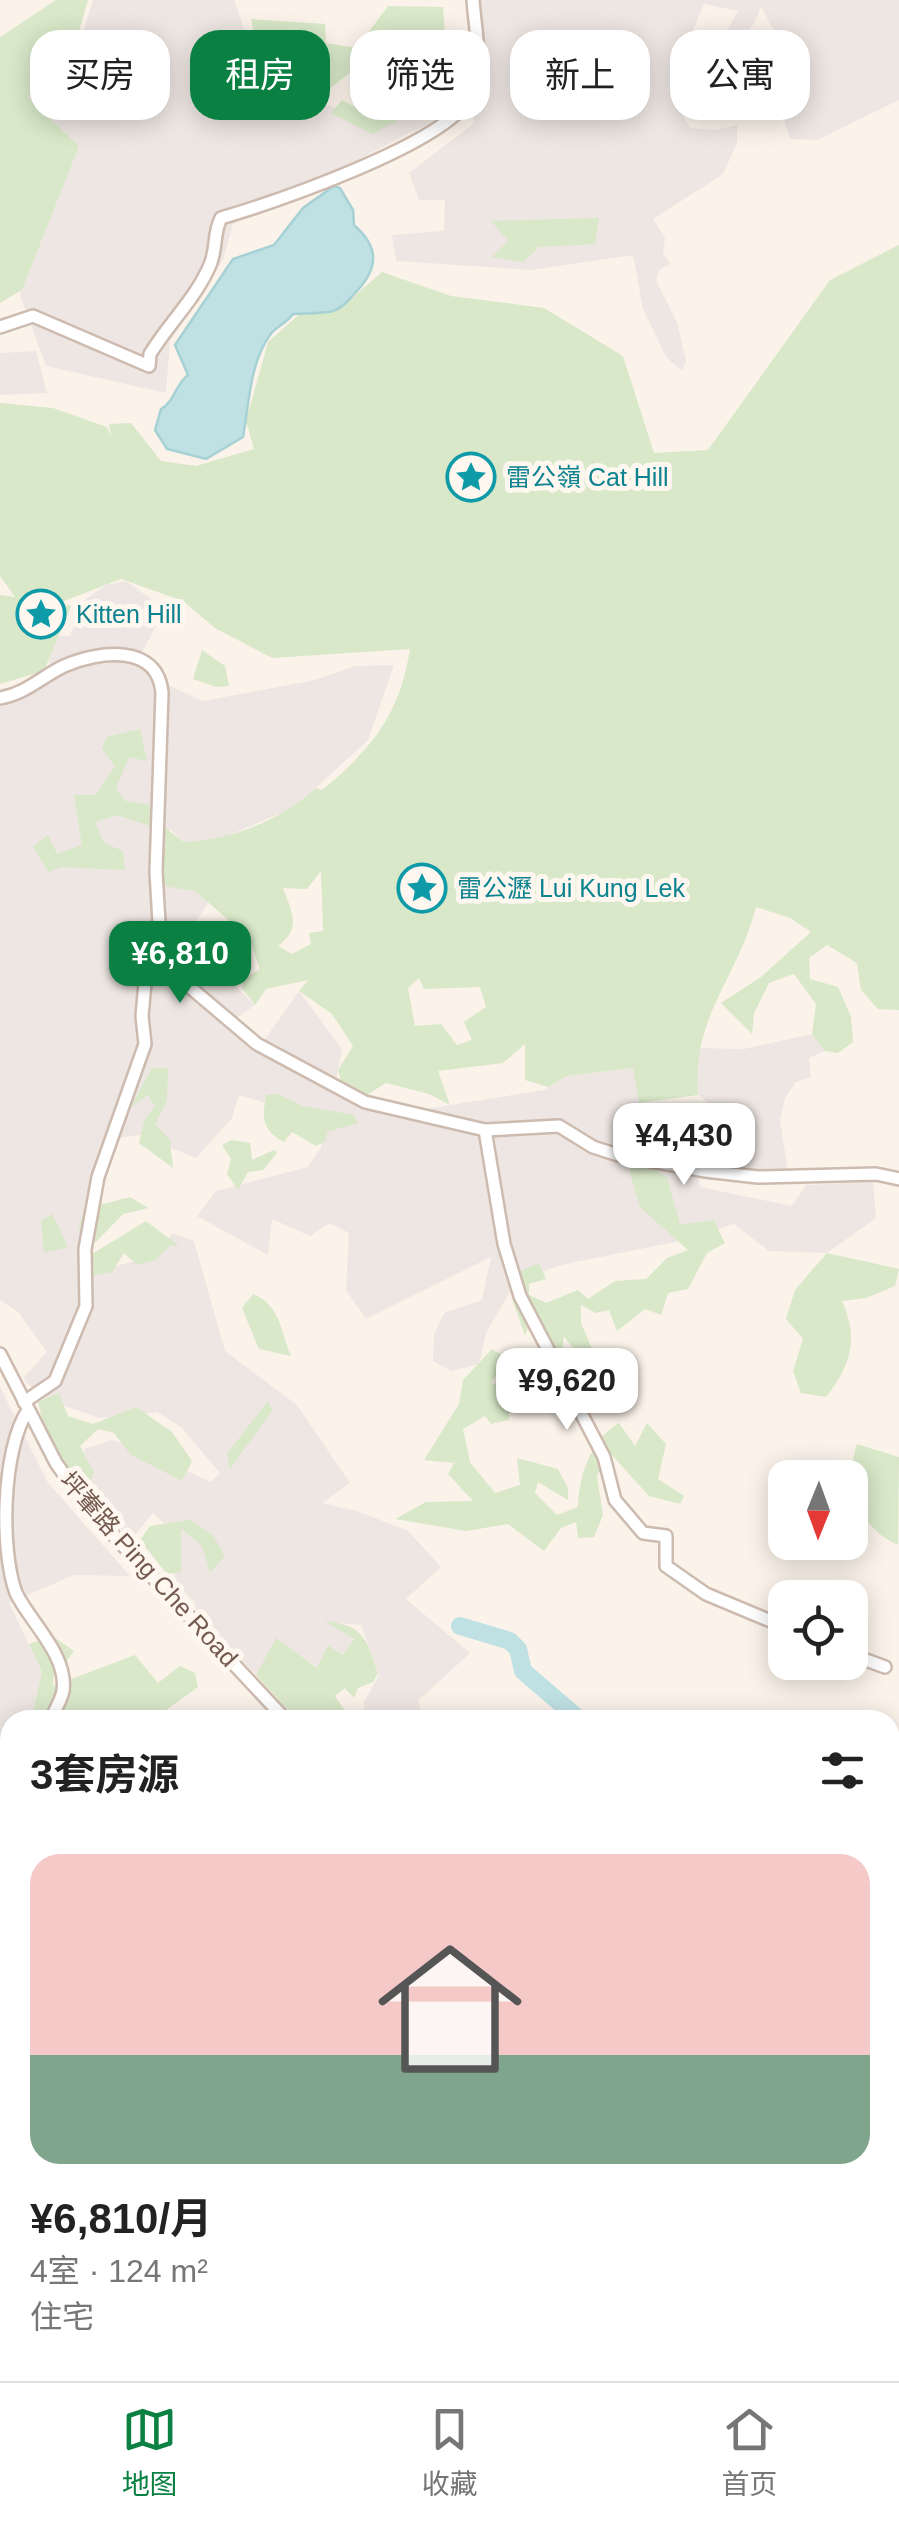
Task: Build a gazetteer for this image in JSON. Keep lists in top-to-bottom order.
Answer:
{
  "streets": {
    "street": ["坪輋路 Ping Che Road"]
  },
  "places": {
    "place": ["雷公嶺 Cat Hill", "Kitten Hill", "雷公瀝 Lui Kung Lek"]
  },
  "north": "bottom",
  "page": {
    "chip": [
      "买房",
      "租房",
      "筛选",
      "新上",
      "公寓"
    ],
    "price": ["¥6,810", "¥4,430", "¥9,620"],
    "heading": "3套房源",
    "list": [
      {
        "name": "¥6,810/月",
        "note": "4室 · 124 m² · 住宅"
      }
    ],
    "tabs": ["地图", "收藏", "首页"]
  }
}
